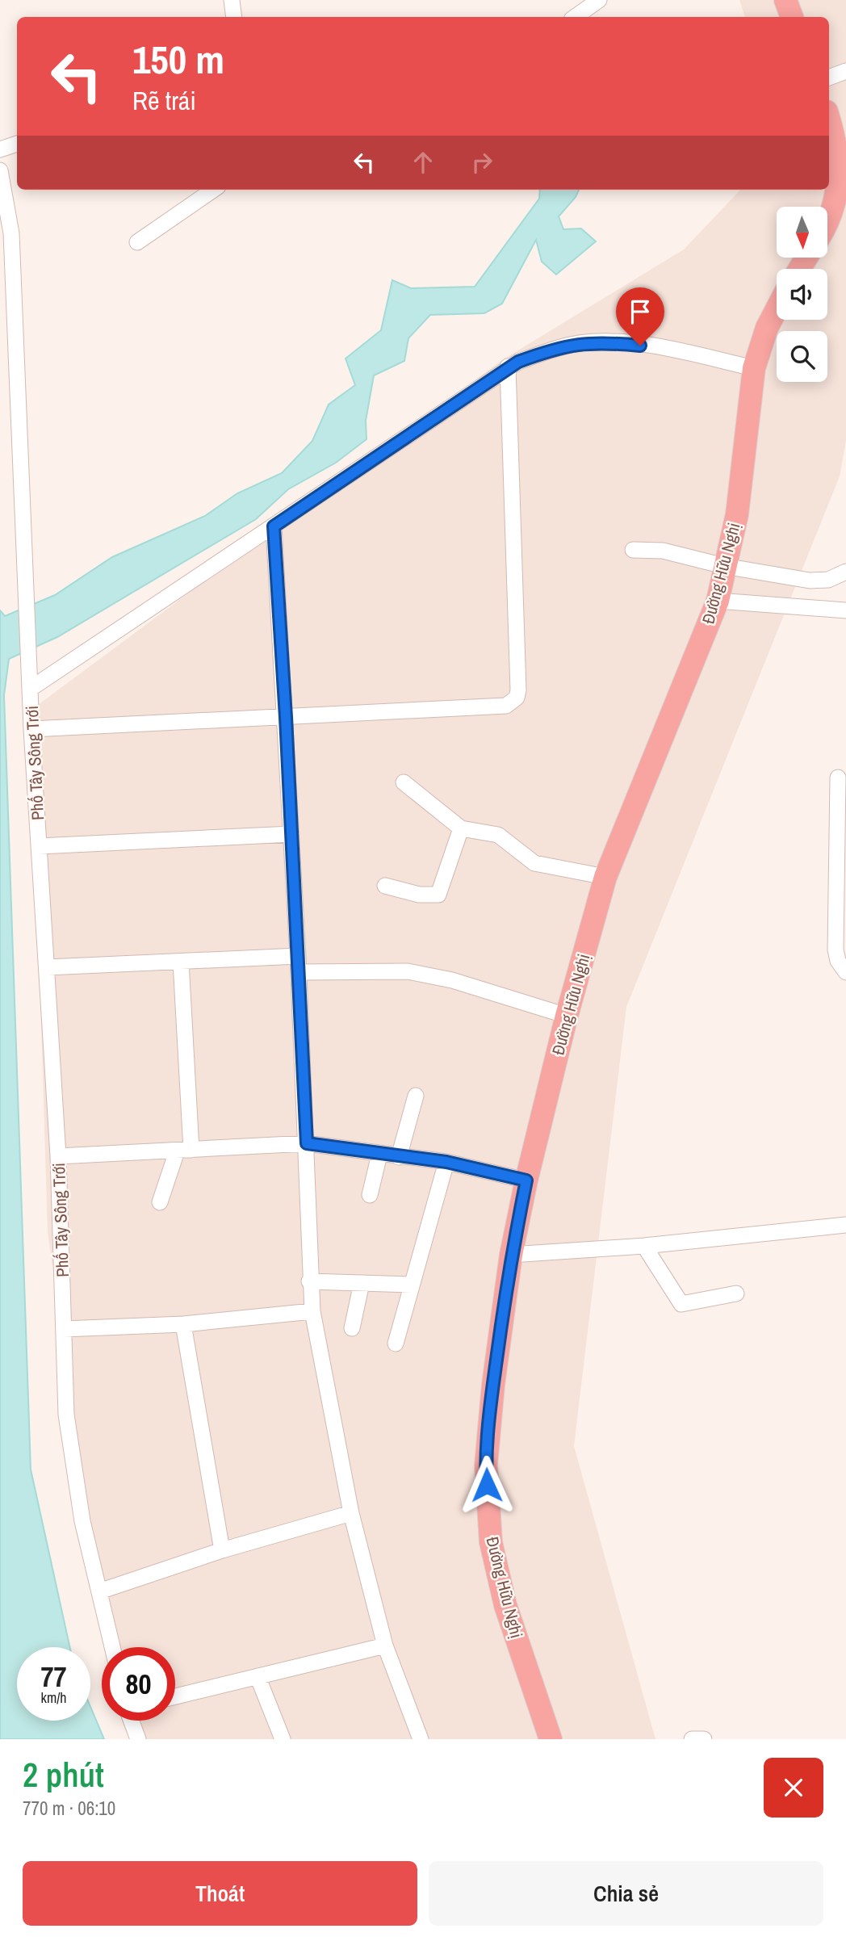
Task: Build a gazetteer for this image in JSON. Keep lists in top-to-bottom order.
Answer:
{
  "streets": {
    "highway": ["Đường Hữu Nghị"],
    "street": ["Phố Tây Sông Trới"]
  },
  "crossings": [
    ["Đường Hữu Nghị", "Phố Tây Sông Trới"]
  ],
  "north": "bottom",
  "page": {
    "turn": ["150 m", "Rẽ trái"],
    "speed": "77 km/h",
    "limit": "80",
    "heading": ["2 phút", "770 m · 06:10"],
    "buttons": ["Thoát", "Chia sẻ"]
  }
}
